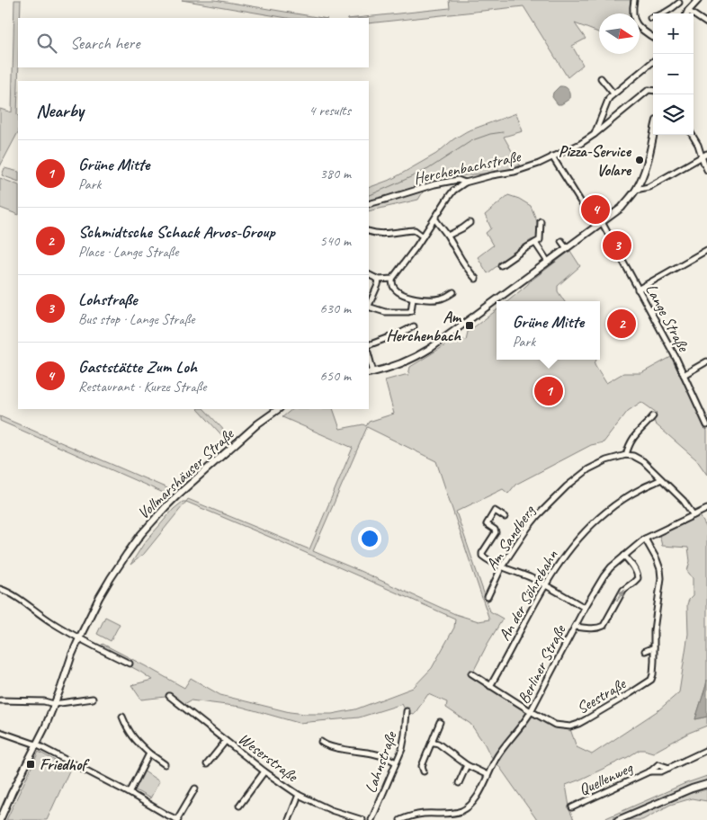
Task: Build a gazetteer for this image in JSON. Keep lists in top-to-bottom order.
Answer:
{
  "streets": {
    "main road": ["Vollmarshäuser Straße"],
    "street": [
      "Herchenbachstraße",
      "Lange Straße",
      "Am Sandberg",
      "An der Söhrebahn",
      "Berliner Straße",
      "Seestraße",
      "Weserstraße",
      "Lahnstraße",
      "Quellenweg"
    ]
  },
  "crossings": [
    ["Berliner Straße", "Seestraße"]
  ],
  "places": {
    "other": ["Pizza-Service Volare"],
    "transit": ["Am Herchenbach", "Friedhof"]
  },
  "north": "right",
  "page": {
    "map_buttons": ["+", "−"],
    "search": "Search here",
    "heading": ["Nearby", "4 results"],
    "list": [
      {
        "mark": "1",
        "name": "Grüne Mitte",
        "note": "Park",
        "value": "380 m"
      },
      {
        "mark": "2",
        "name": "Schmidtsche Schack Arvos-Group",
        "note": "Place · Lange Straße",
        "value": "540 m"
      },
      {
        "mark": "3",
        "name": "Lohstraße",
        "note": "Bus stop · Lange Straße",
        "value": "630 m"
      },
      {
        "mark": "4",
        "name": "Gaststätte Zum Loh",
        "note": "Restaurant · Kurze Straße",
        "value": "650 m"
      }
    ],
    "pins": [
      "4",
      "3",
      "2",
      "1"
    ],
    "popup": ["Grüne Mitte", "Park"]
  }
}
